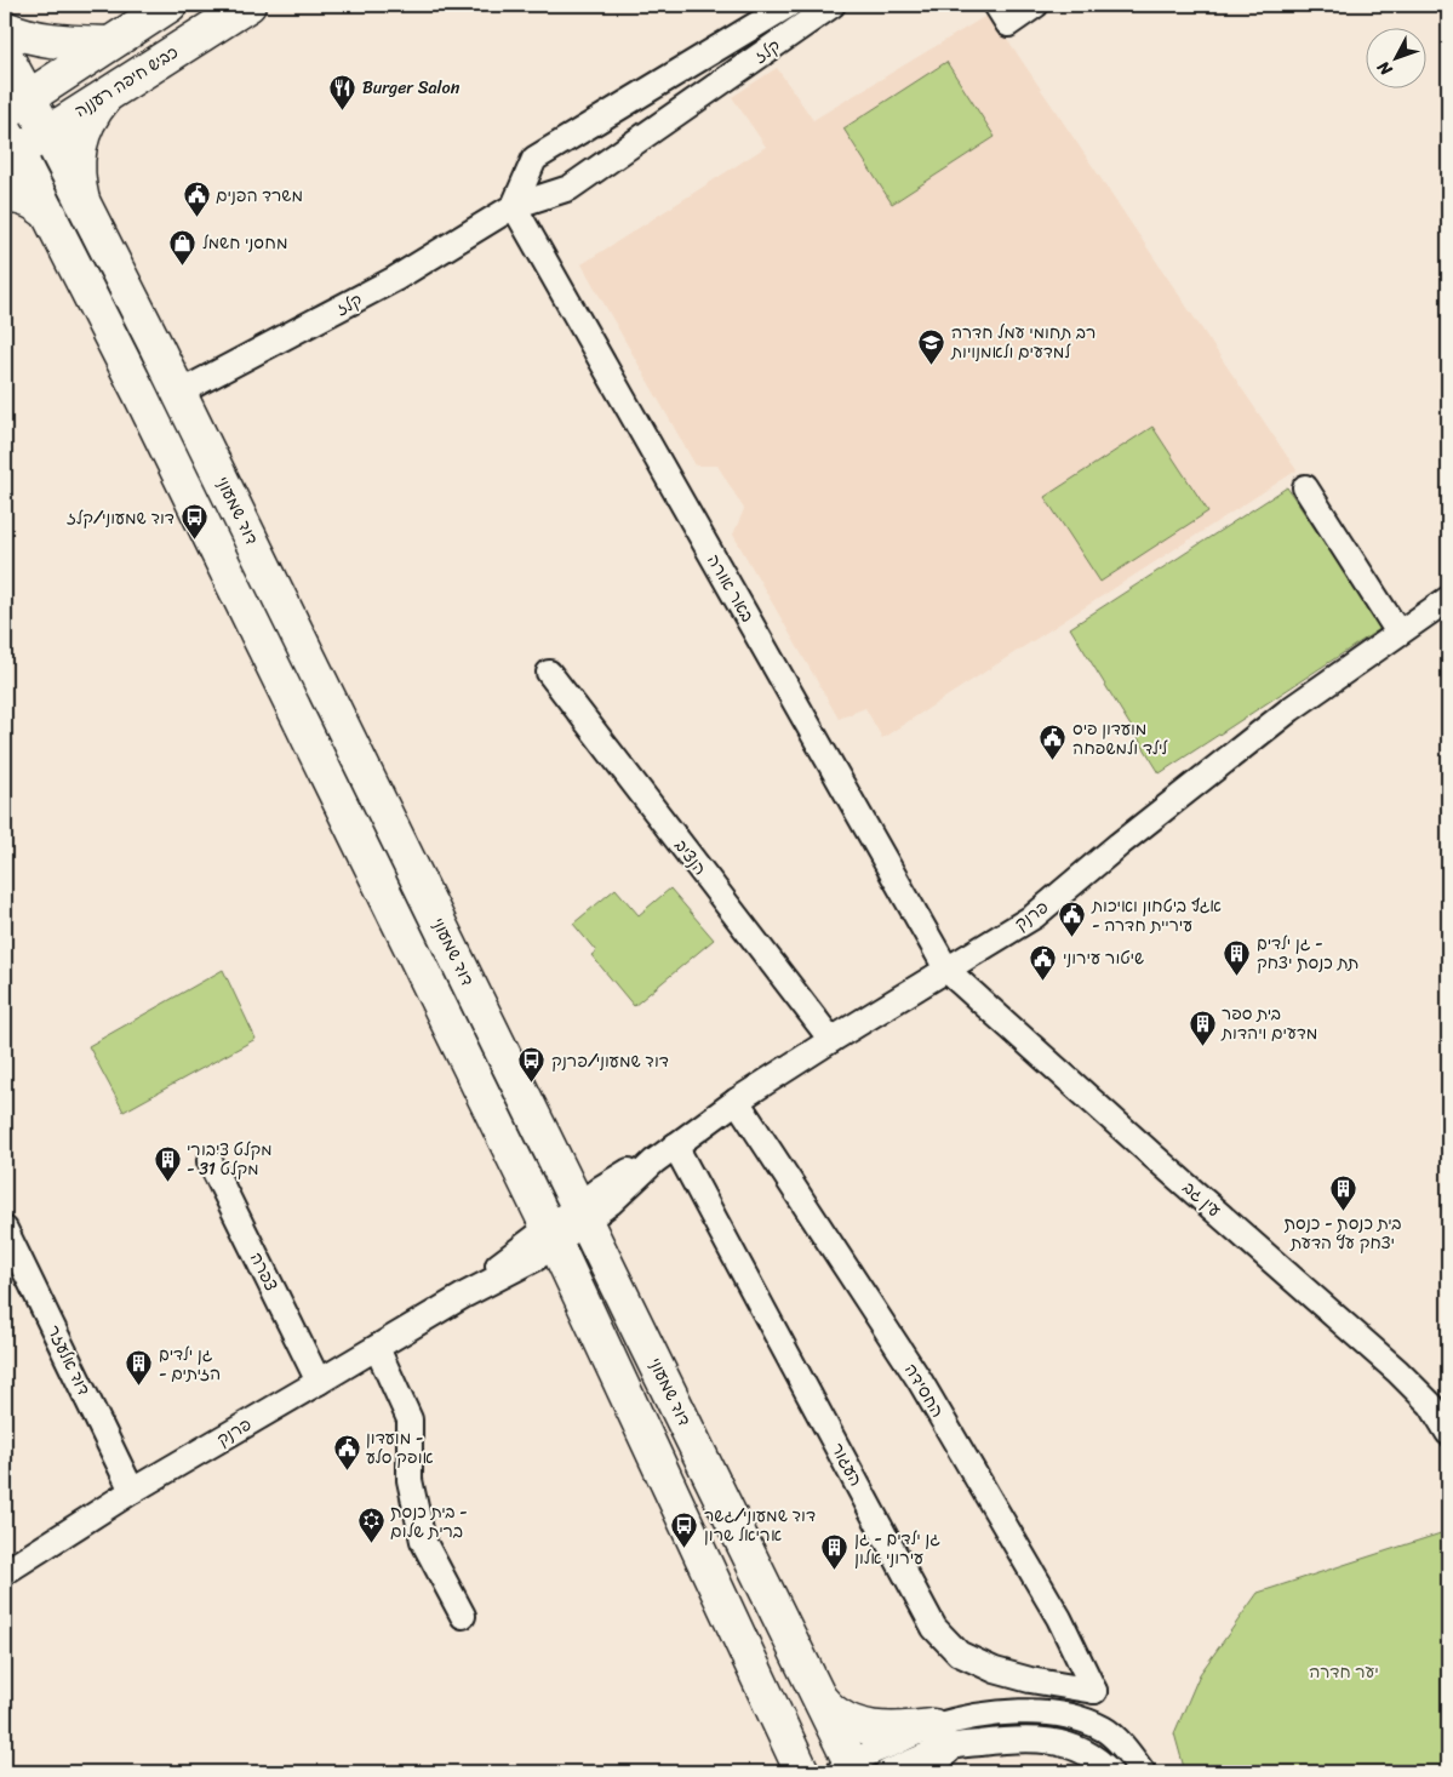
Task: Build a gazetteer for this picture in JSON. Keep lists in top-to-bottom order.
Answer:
{
  "streets": {
    "main road": ["כביש חיפה רעננה", "דוד שמעוני"],
    "street": [
      "קלז",
      "באר אורה",
      "הנציב",
      "פרנק",
      "עין גב",
      "צפרה",
      "דוד אלעזר",
      "החסידה",
      "העגור"
    ]
  },
  "crossings": [
    ["קלז", "דוד שמעוני"],
    ["קלז", "באר אורה"],
    ["כביש חיפה רעננה", "דוד שמעוני"],
    ["דוד שמעוני", "פרנק"],
    ["באר אורה", "פרנק"],
    ["באר אורה", "עין גב"],
    ["הנציב", "פרנק"],
    ["פרנק", "עין גב"],
    ["פרנק", "צפרה"],
    ["פרנק", "דוד אלעזר"],
    ["פרנק", "החסידה"],
    ["פרנק", "העגור"],
    ["החסידה", "העגור"]
  ],
  "parks": ["יער חדרה"],
  "places": {
    "restaurant": ["Burger Salon"],
    "public building": [
      "משרד הפנים",
      "מועדון פיס לילד ולמשפחה",
      "אגף ביטחון ואיכות - עיריית חדרה",
      "שיטור עירוני",
      "מועדון - אופק סלע"
    ],
    "shop": ["מחסני חשמל"],
    "school or university": ["רב תחומי עמל חדרה למדעים ולאמנויות"],
    "bus stop": ["דוד שמעוני/קלז", "דוד שמעוני/פרנק", "דוד שמעוני/גשר אריאל שרון"],
    "building": [
      "גן ילדים - תת כנסת יצחק",
      "בית ספר מדעים ויהדות",
      "מקלט ציבורי - מקלט 31",
      "בית כנסת - כנסת יצחק עץ הדעת",
      "גן ילדים - הזיתים",
      "גן ילדים - גן עירוני אלון"
    ],
    "synagogue": ["בית כנסת - ברית שלום"]
  },
  "north": "bottom left"
}
